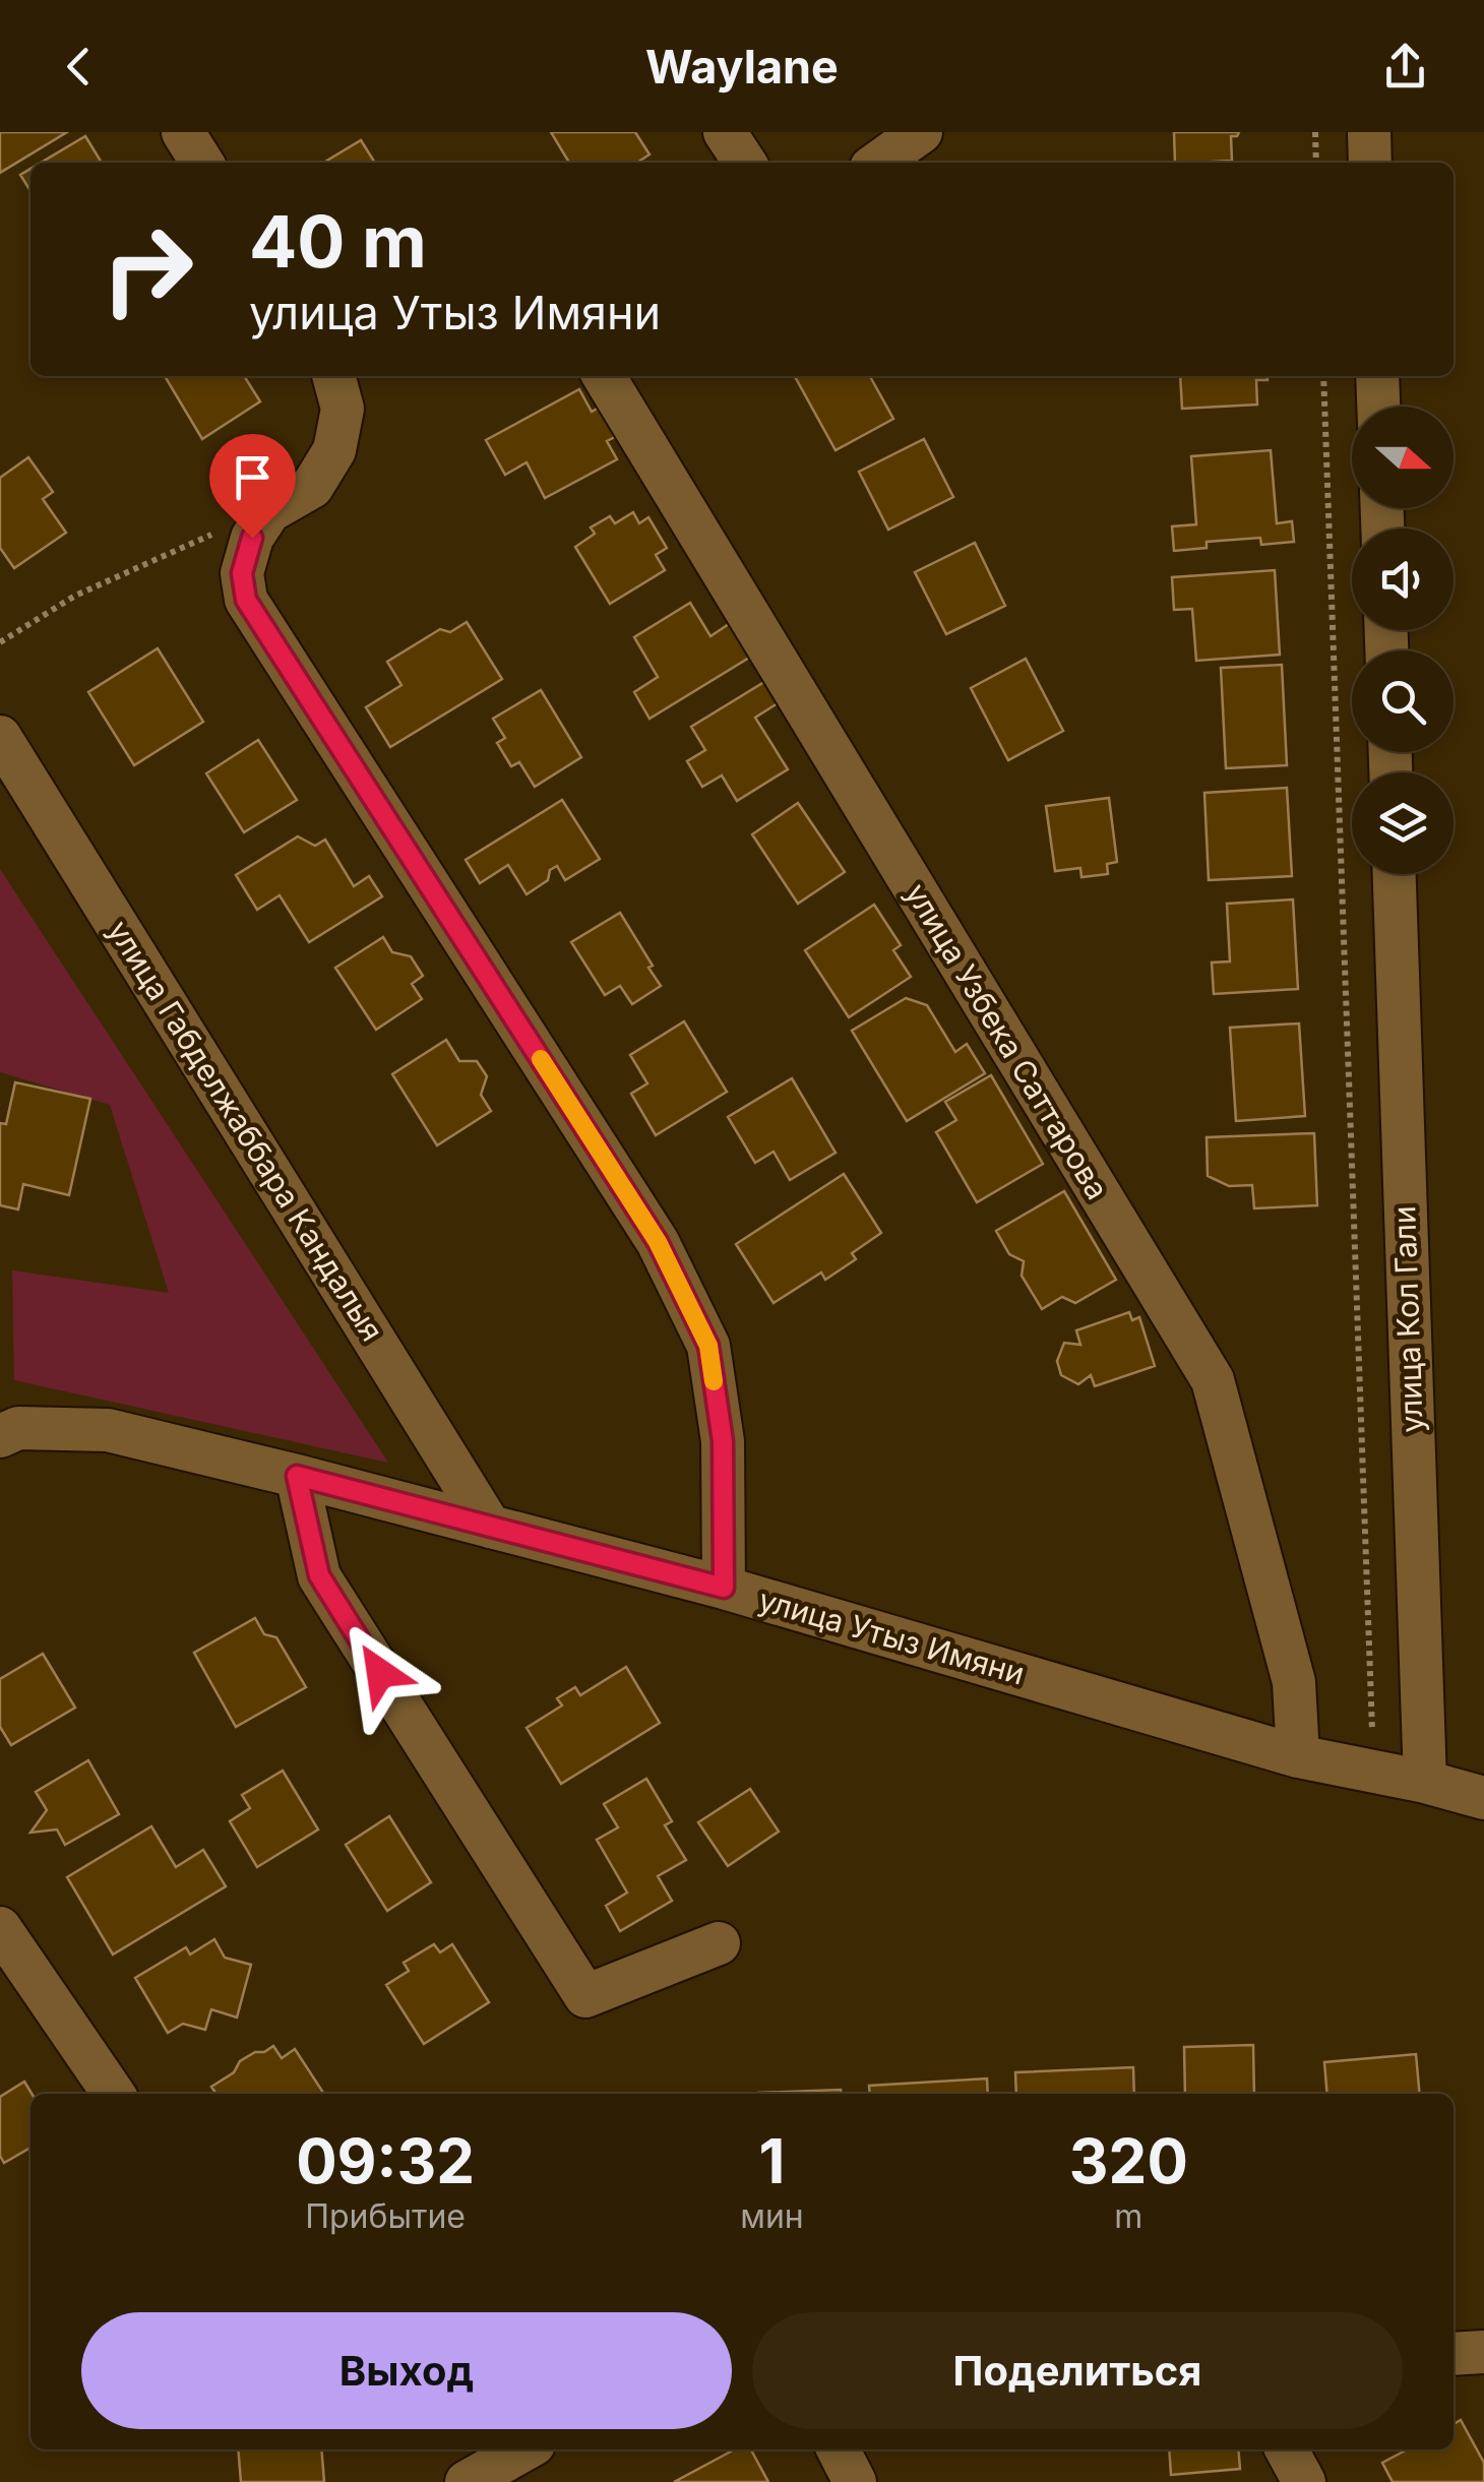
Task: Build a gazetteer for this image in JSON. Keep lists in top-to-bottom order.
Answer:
{
  "streets": {
    "street": [
      "улица Узбека Саттарова",
      "улица Габделжаббара Кандалыя",
      "улица Кол Гали",
      "улица Утыз Имяни"
    ]
  },
  "crossings": [
    ["улица Узбека Саттарова", "улица Утыз Имяни"],
    ["улица Габделжаббара Кандалыя", "улица Утыз Имяни"],
    ["улица Кол Гали", "улица Утыз Имяни"]
  ],
  "north": "right",
  "page": {
    "header": "Waylane",
    "turn": ["40 m", "улица Утыз Имяни"],
    "eta": [
      "09:32",
      "Прибытие",
      "1",
      "мин",
      "320",
      "m"
    ],
    "buttons": ["Выход", "Поделиться"]
  }
}
